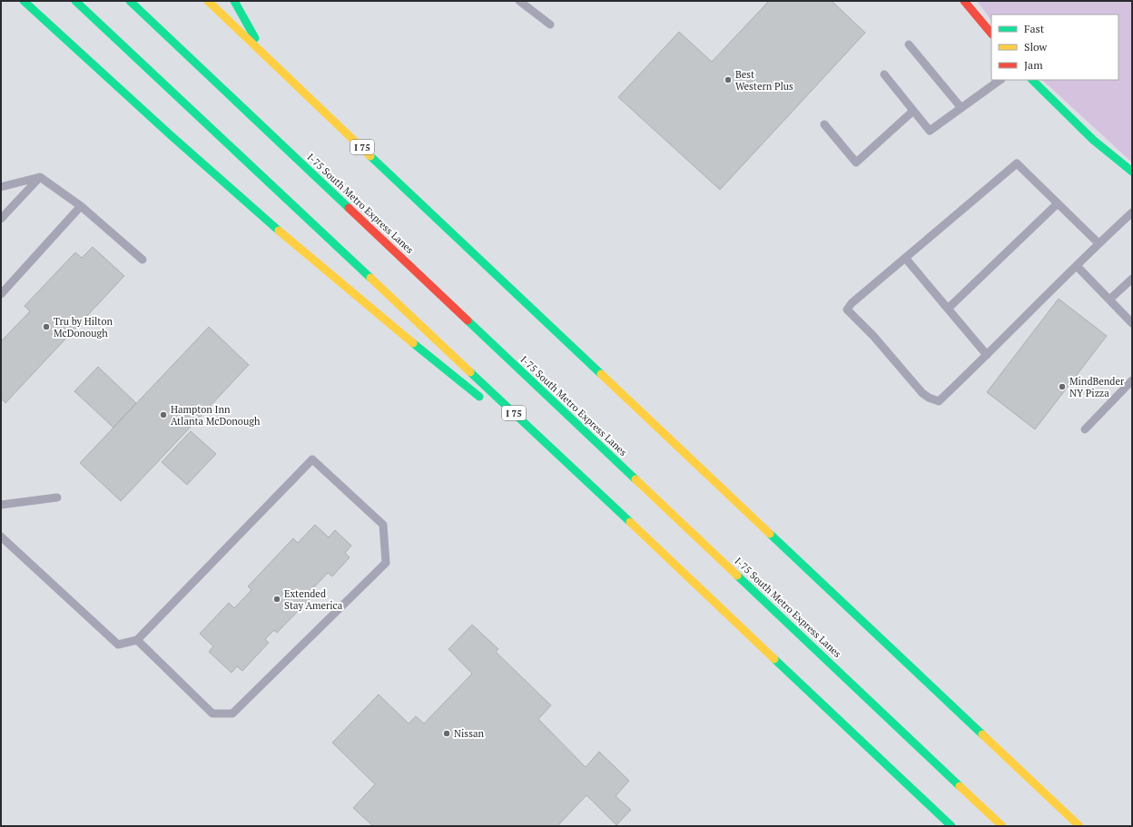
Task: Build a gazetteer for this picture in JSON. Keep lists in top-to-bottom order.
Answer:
{
  "streets": {
    "main road": ["I 75", "I-75 South Metro Express Lanes"]
  },
  "places": [
    "Best Western Plus",
    "Tru by Hilton McDonough",
    "MindBender NY Pizza",
    "Hampton Inn Atlanta McDonough",
    "Extended Stay America",
    "Nissan"
  ],
  "legend": ["Fast", "Slow", "Jam"]
}
